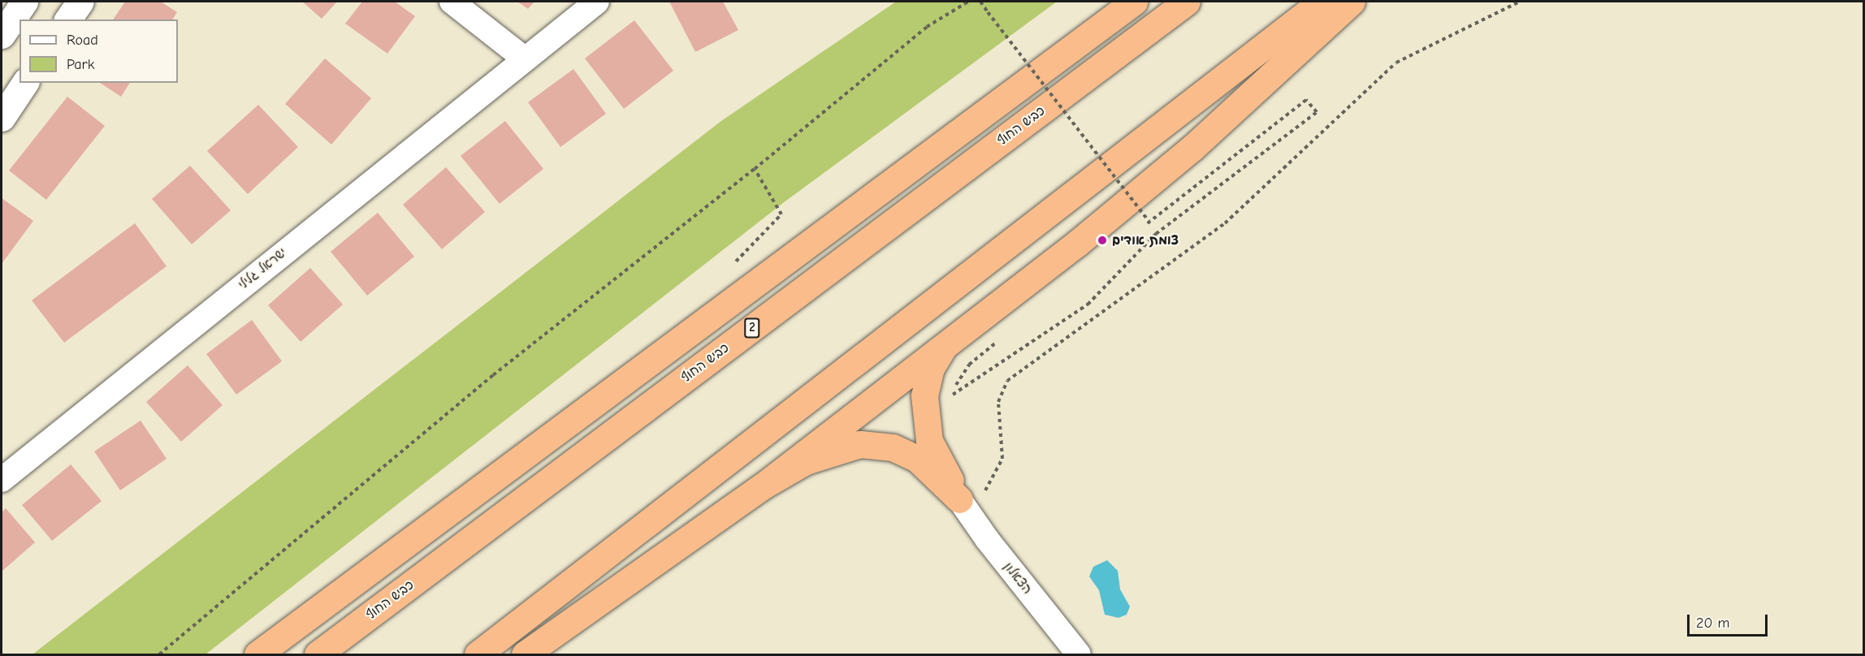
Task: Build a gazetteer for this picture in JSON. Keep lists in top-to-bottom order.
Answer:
{
  "streets": {
    "highway": ["כביש החוף", "2"],
    "street": ["ישראל גלילי", "הצאלון"]
  },
  "places": ["צומת אודים"],
  "legend": ["Road", "Park"],
  "scale_bar": "20 m"
}
